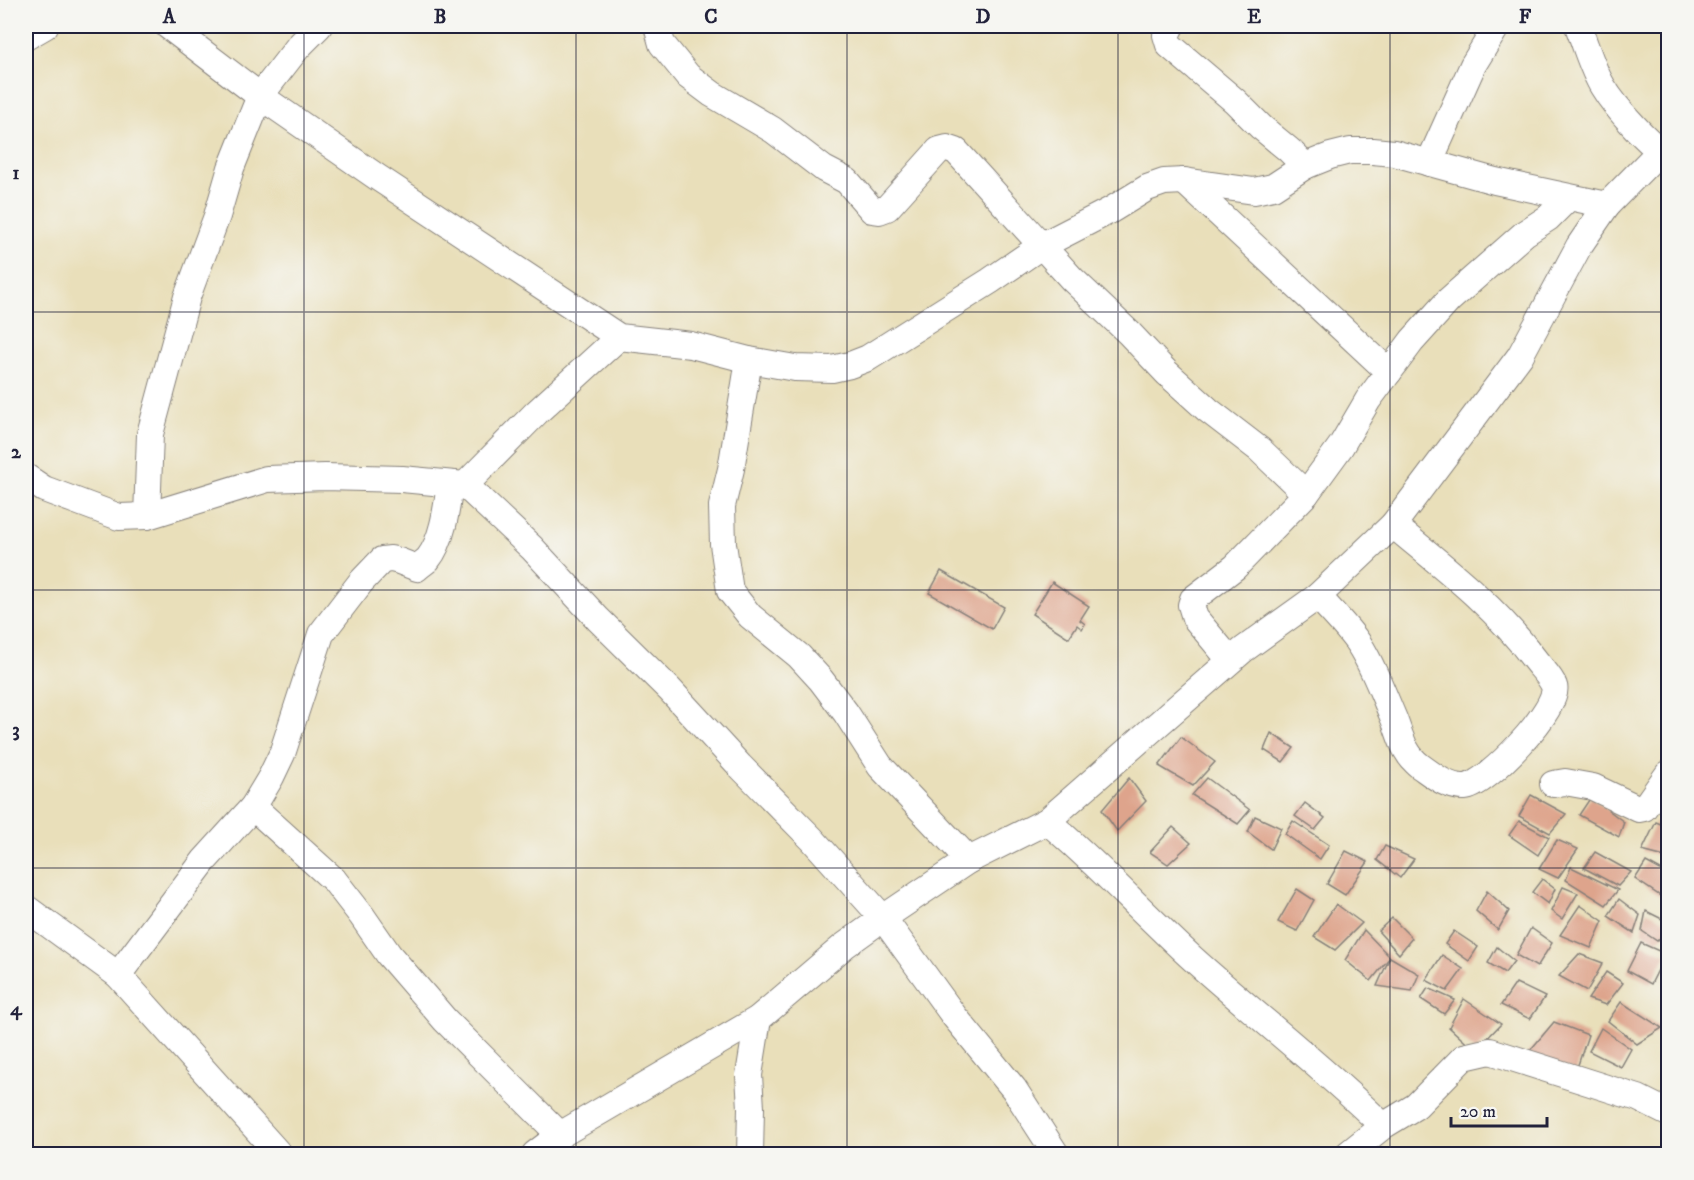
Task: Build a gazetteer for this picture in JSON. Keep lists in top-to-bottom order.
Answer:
{
  "scale_bar": "20 m",
  "grid": {
    "columns": [
      "A",
      "B",
      "C",
      "D",
      "E",
      "F"
    ],
    "rows": [
      "1",
      "2",
      "3",
      "4"
    ]
  }
}
